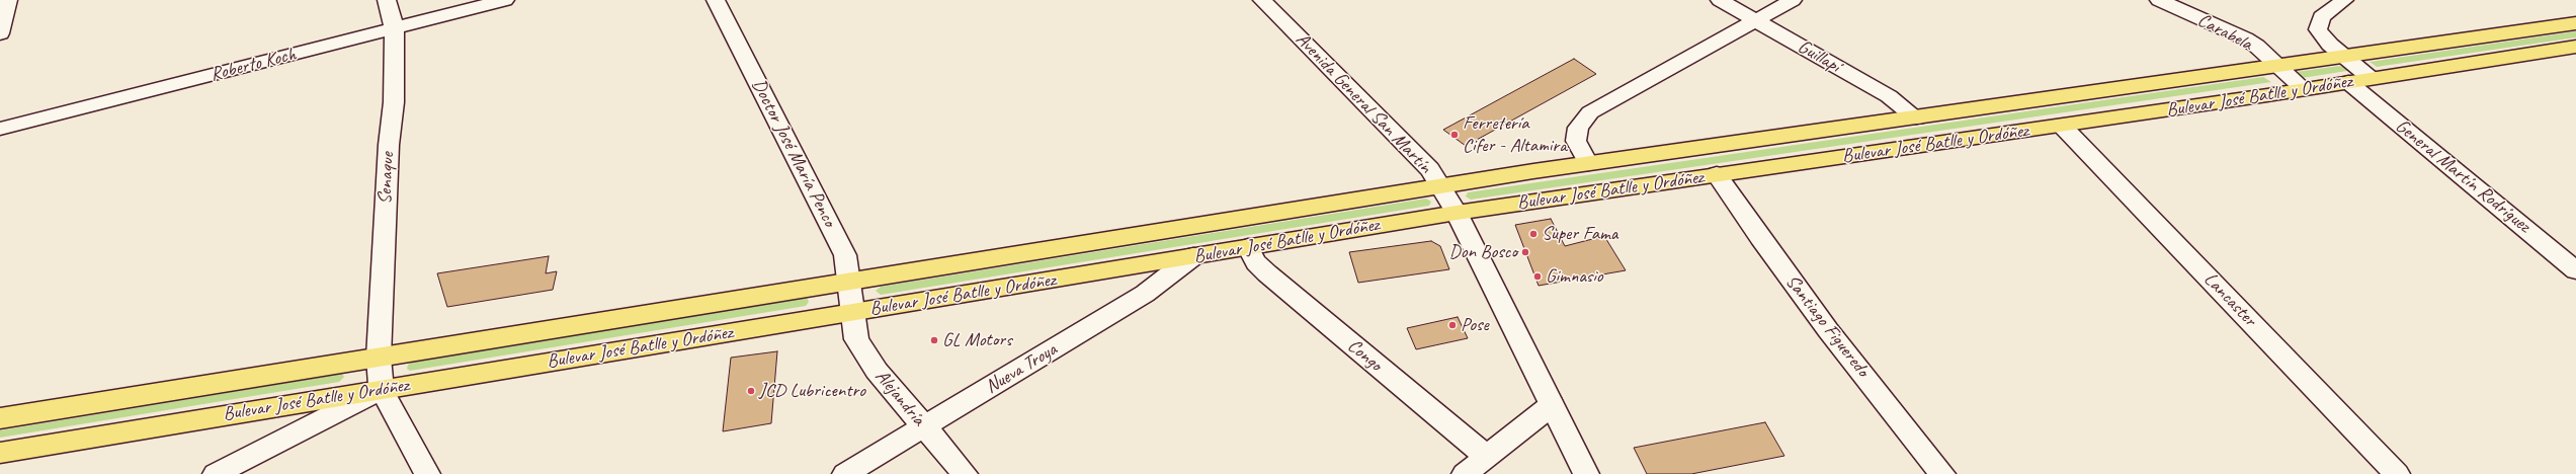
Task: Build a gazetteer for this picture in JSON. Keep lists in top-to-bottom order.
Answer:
{
  "streets": {
    "main road": ["Bulevar José Batlle y Ordóñez"],
    "street": [
      "Carabela",
      "Guillapí",
      "Roberto Koch",
      "Avenida General San Martín",
      "Doctor José María Penco",
      "General Martín Rodríguez",
      "Senaque",
      "Lancaster",
      "Santiago Figueredo",
      "Congo",
      "Nueva Troya",
      "Alejandría"
    ]
  },
  "crossings": [
    ["Carabela", "Bulevar José Batlle y Ordóñez"],
    ["Guillapí", "Bulevar José Batlle y Ordóñez"],
    ["Roberto Koch", "Senaque"],
    ["Bulevar José Batlle y Ordóñez", "Avenida General San Martín"],
    ["Bulevar José Batlle y Ordóñez", "Doctor José María Penco"],
    ["Bulevar José Batlle y Ordóñez", "General Martín Rodríguez"],
    ["Bulevar José Batlle y Ordóñez", "Senaque"],
    ["Bulevar José Batlle y Ordóñez", "Lancaster"],
    ["Bulevar José Batlle y Ordóñez", "Santiago Figueredo"],
    ["Bulevar José Batlle y Ordóñez", "Congo"],
    ["Bulevar José Batlle y Ordóñez", "Nueva Troya"],
    ["Bulevar José Batlle y Ordóñez", "Alejandría"],
    ["Doctor José María Penco", "Alejandría"],
    ["Nueva Troya", "Alejandría"]
  ],
  "places": [
    "Ferretería Cifer - Altamira",
    "Super Fama",
    "Don Bosco",
    "Gimnasio",
    "Pose",
    "GL Motors",
    "JCD Lubricentro"
  ]
}
